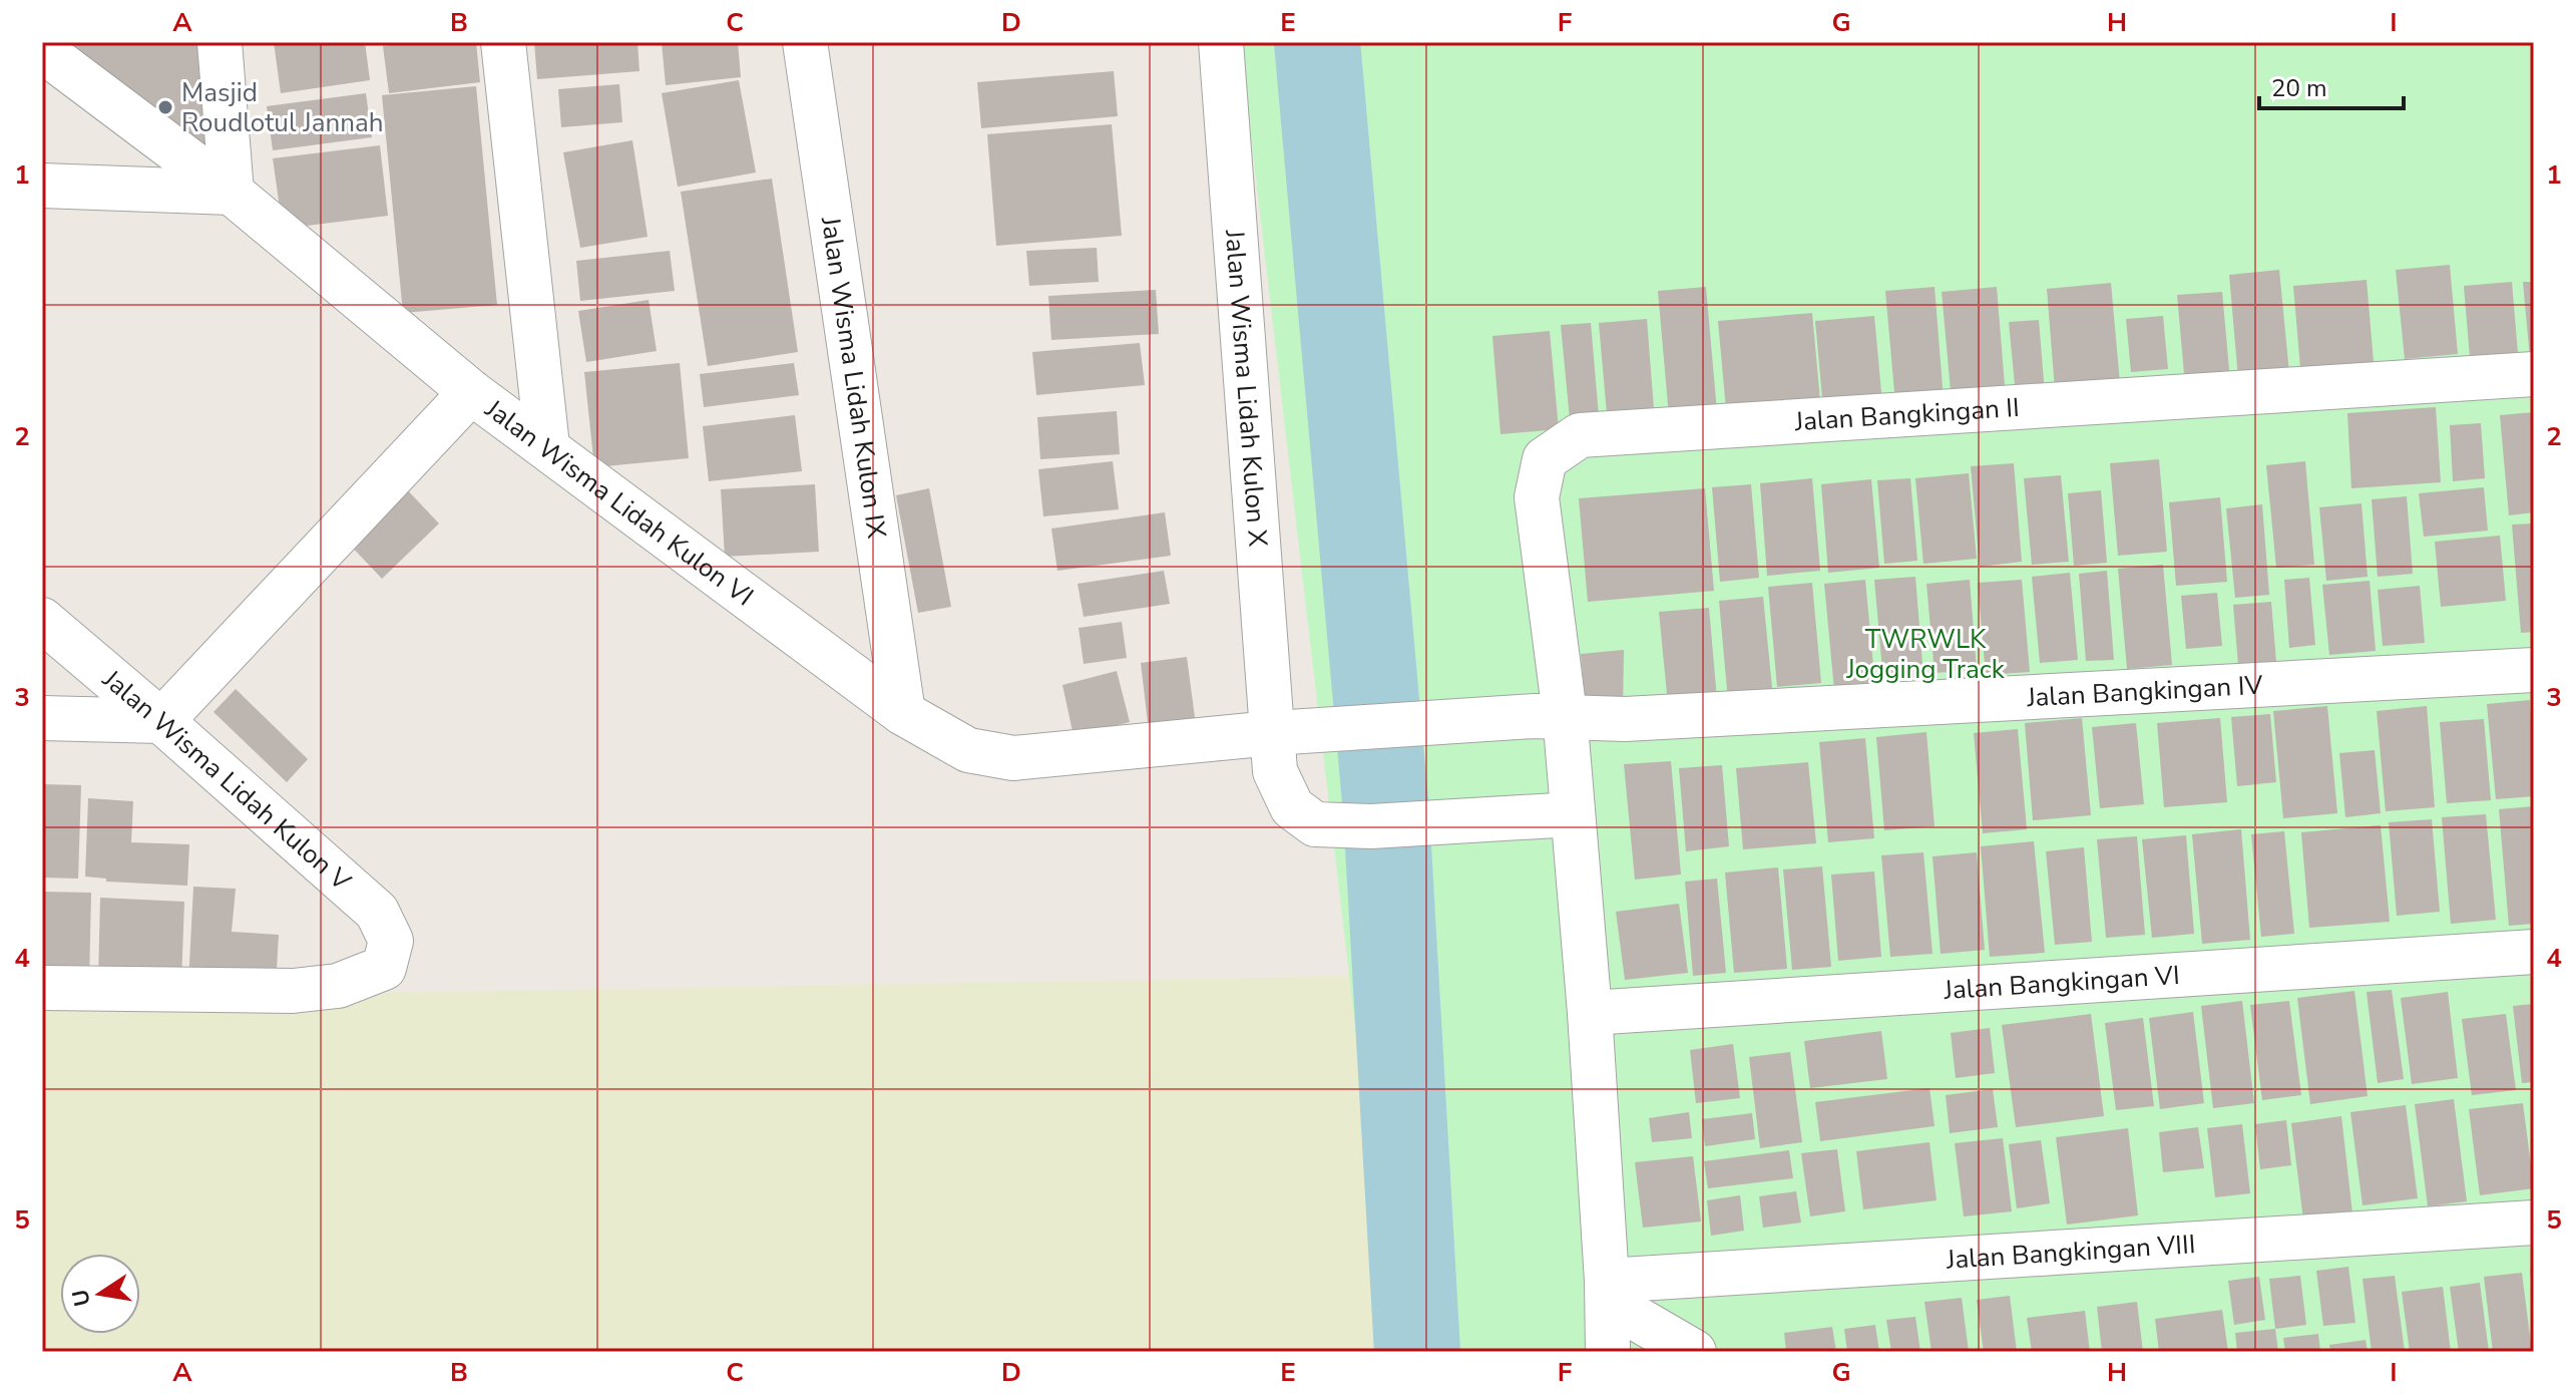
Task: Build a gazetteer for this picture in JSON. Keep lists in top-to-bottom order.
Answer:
{
  "streets": {
    "street": [
      "Jalan Wisma Lidah Kulon IX",
      "Jalan Wisma Lidah Kulon X",
      "Jalan Bangkingan II",
      "Jalan Wisma Lidah Kulon VI",
      "Jalan Bangkingan IV",
      "Jalan Wisma Lidah Kulon V",
      "Jalan Bangkingan VI",
      "Jalan Bangkingan VIII"
    ]
  },
  "crossings": [
    ["Jalan Wisma Lidah Kulon IX", "Jalan Wisma Lidah Kulon VI"],
    ["Jalan Wisma Lidah Kulon X", "Jalan Wisma Lidah Kulon VI"],
    ["Jalan Bangkingan II", "Jalan Bangkingan IV"],
    ["Jalan Bangkingan II", "Jalan Bangkingan VI"],
    ["Jalan Bangkingan II", "Jalan Bangkingan VIII"],
    ["Jalan Wisma Lidah Kulon VI", "Jalan Bangkingan IV"]
  ],
  "parks": ["TWRWLK Jogging Track"],
  "places": ["Masjid Roudlotul Jannah"],
  "scale_bar": "20 m",
  "north": "left",
  "grid": {
    "columns": [
      "A",
      "B",
      "C",
      "D",
      "E",
      "F",
      "G",
      "H",
      "I"
    ],
    "rows": [
      "1",
      "2",
      "3",
      "4",
      "5"
    ]
  }
}
